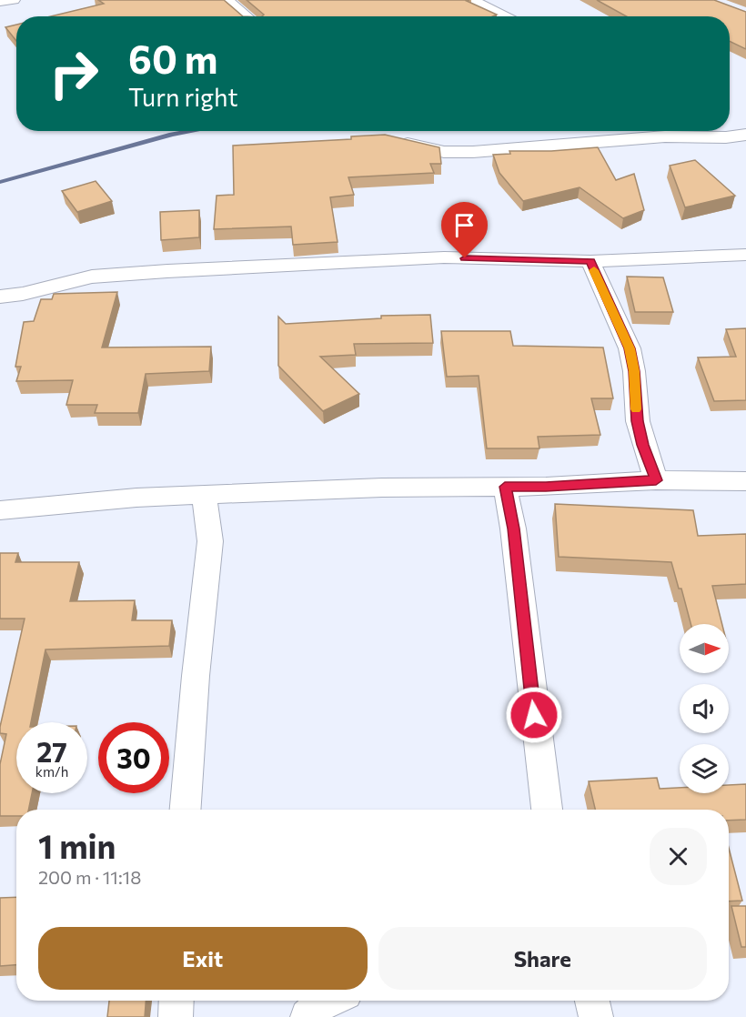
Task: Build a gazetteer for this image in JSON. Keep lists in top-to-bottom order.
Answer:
{
  "north": "right",
  "page": {
    "turn": ["60 m", "Turn right"],
    "speed": "27 km/h",
    "limit": "30",
    "heading": ["1 min", "200 m · 11:18"],
    "buttons": ["Exit", "Share"]
  }
}
